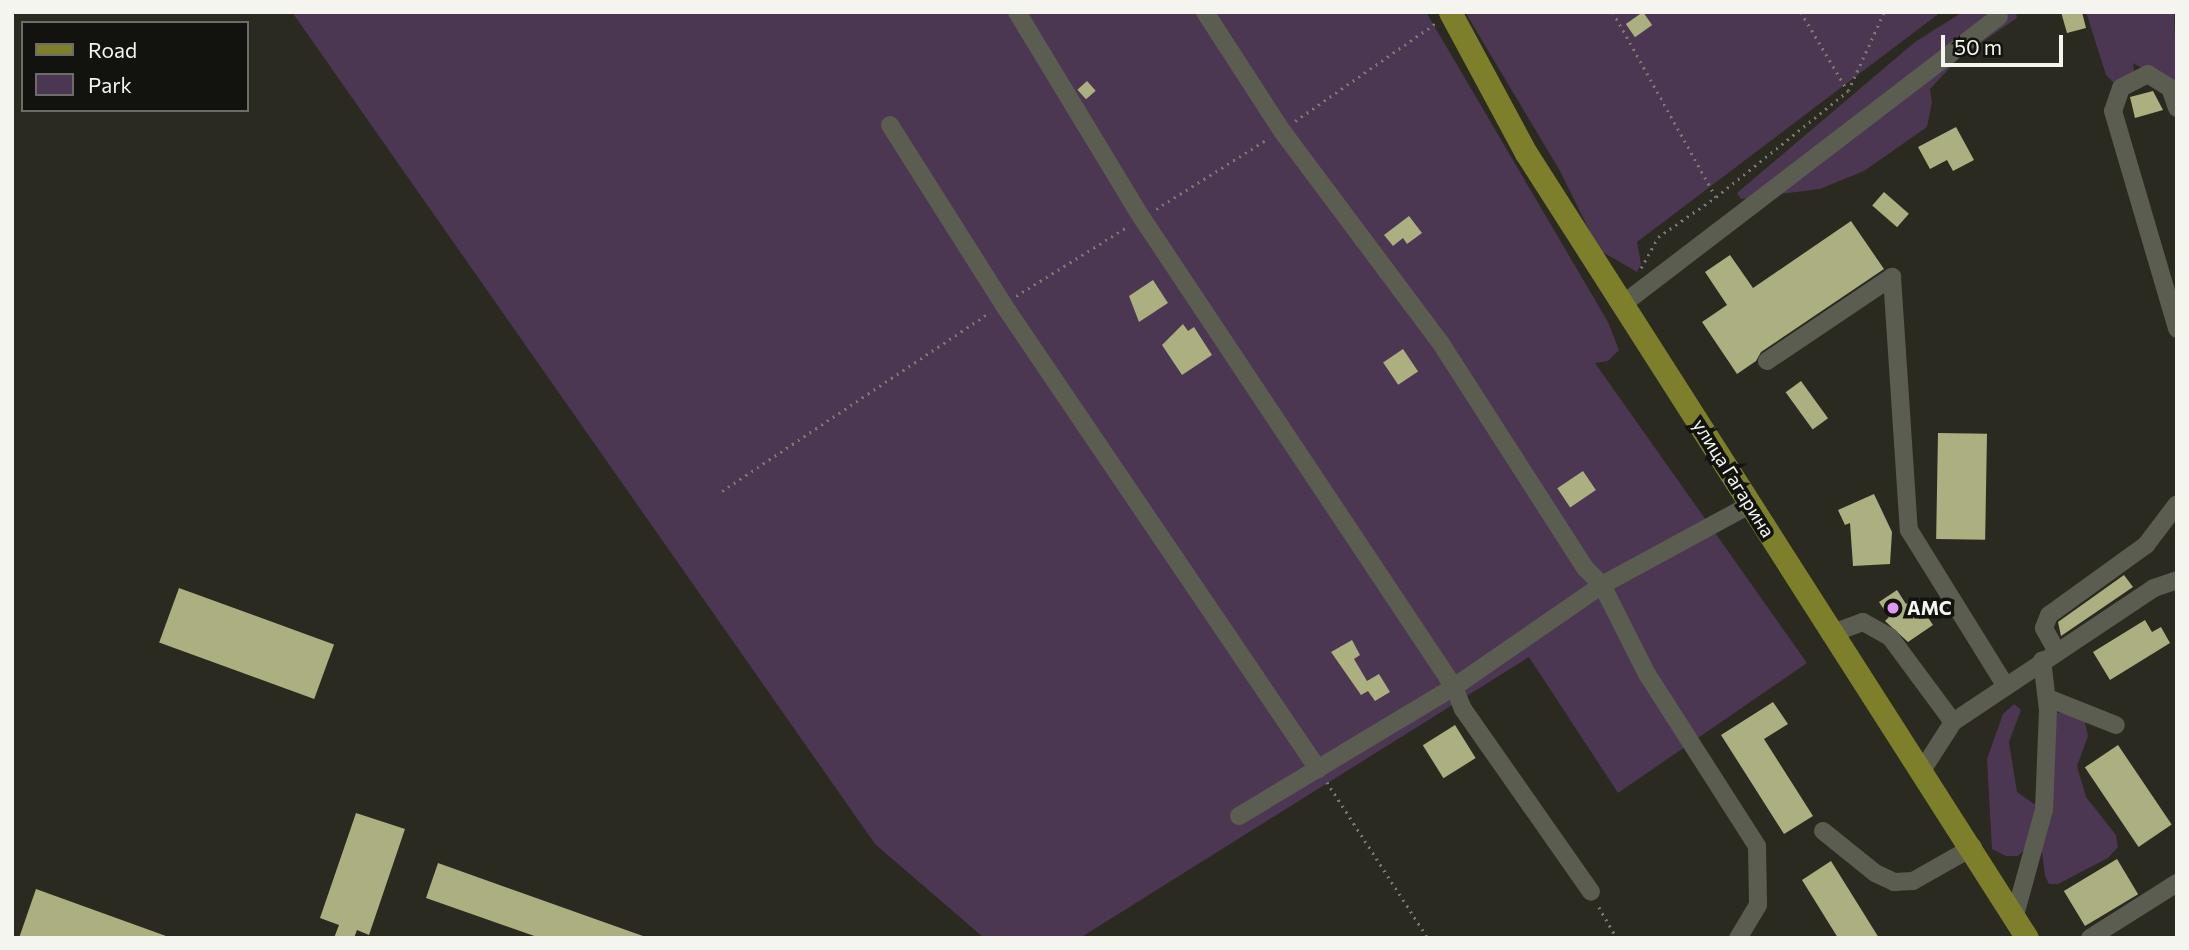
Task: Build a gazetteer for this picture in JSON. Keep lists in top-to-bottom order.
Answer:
{
  "streets": {
    "main road": ["улица Гагарина"]
  },
  "places": ["AMC"],
  "legend": ["Road", "Park"],
  "scale_bar": "50 m"
}
